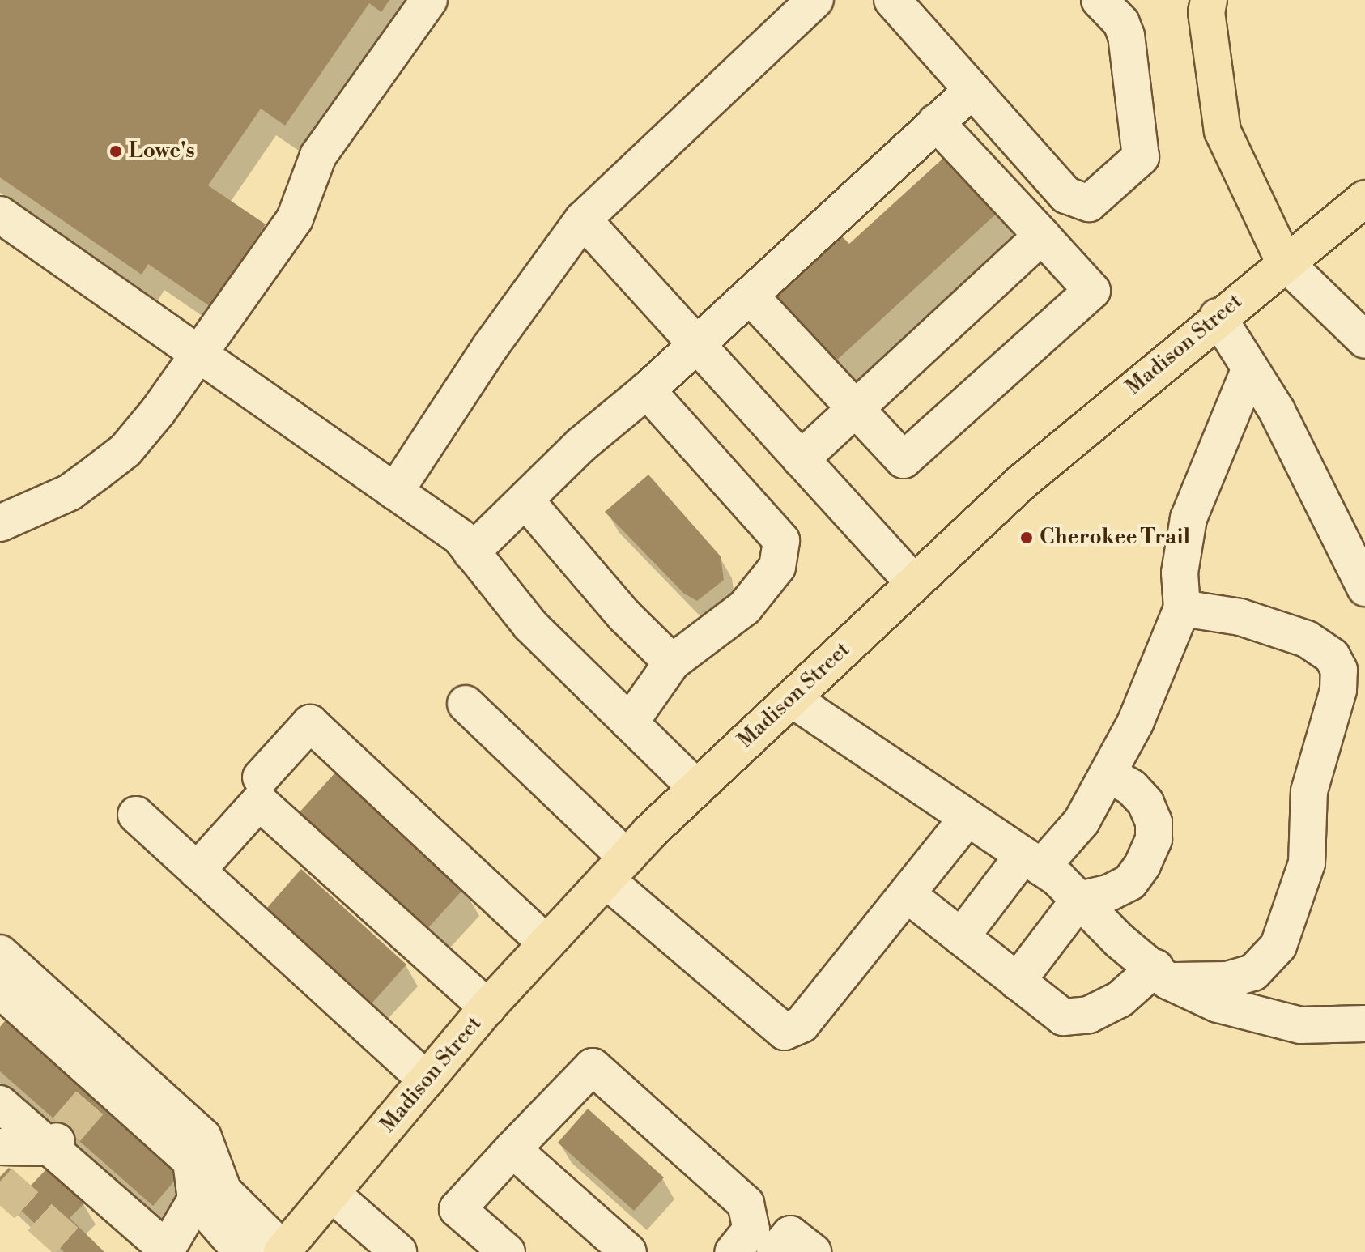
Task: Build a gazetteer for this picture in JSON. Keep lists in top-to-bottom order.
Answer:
{
  "streets": {
    "main road": ["Madison Street"]
  },
  "places": ["Lowe's", "Cherokee Trail"]
}
